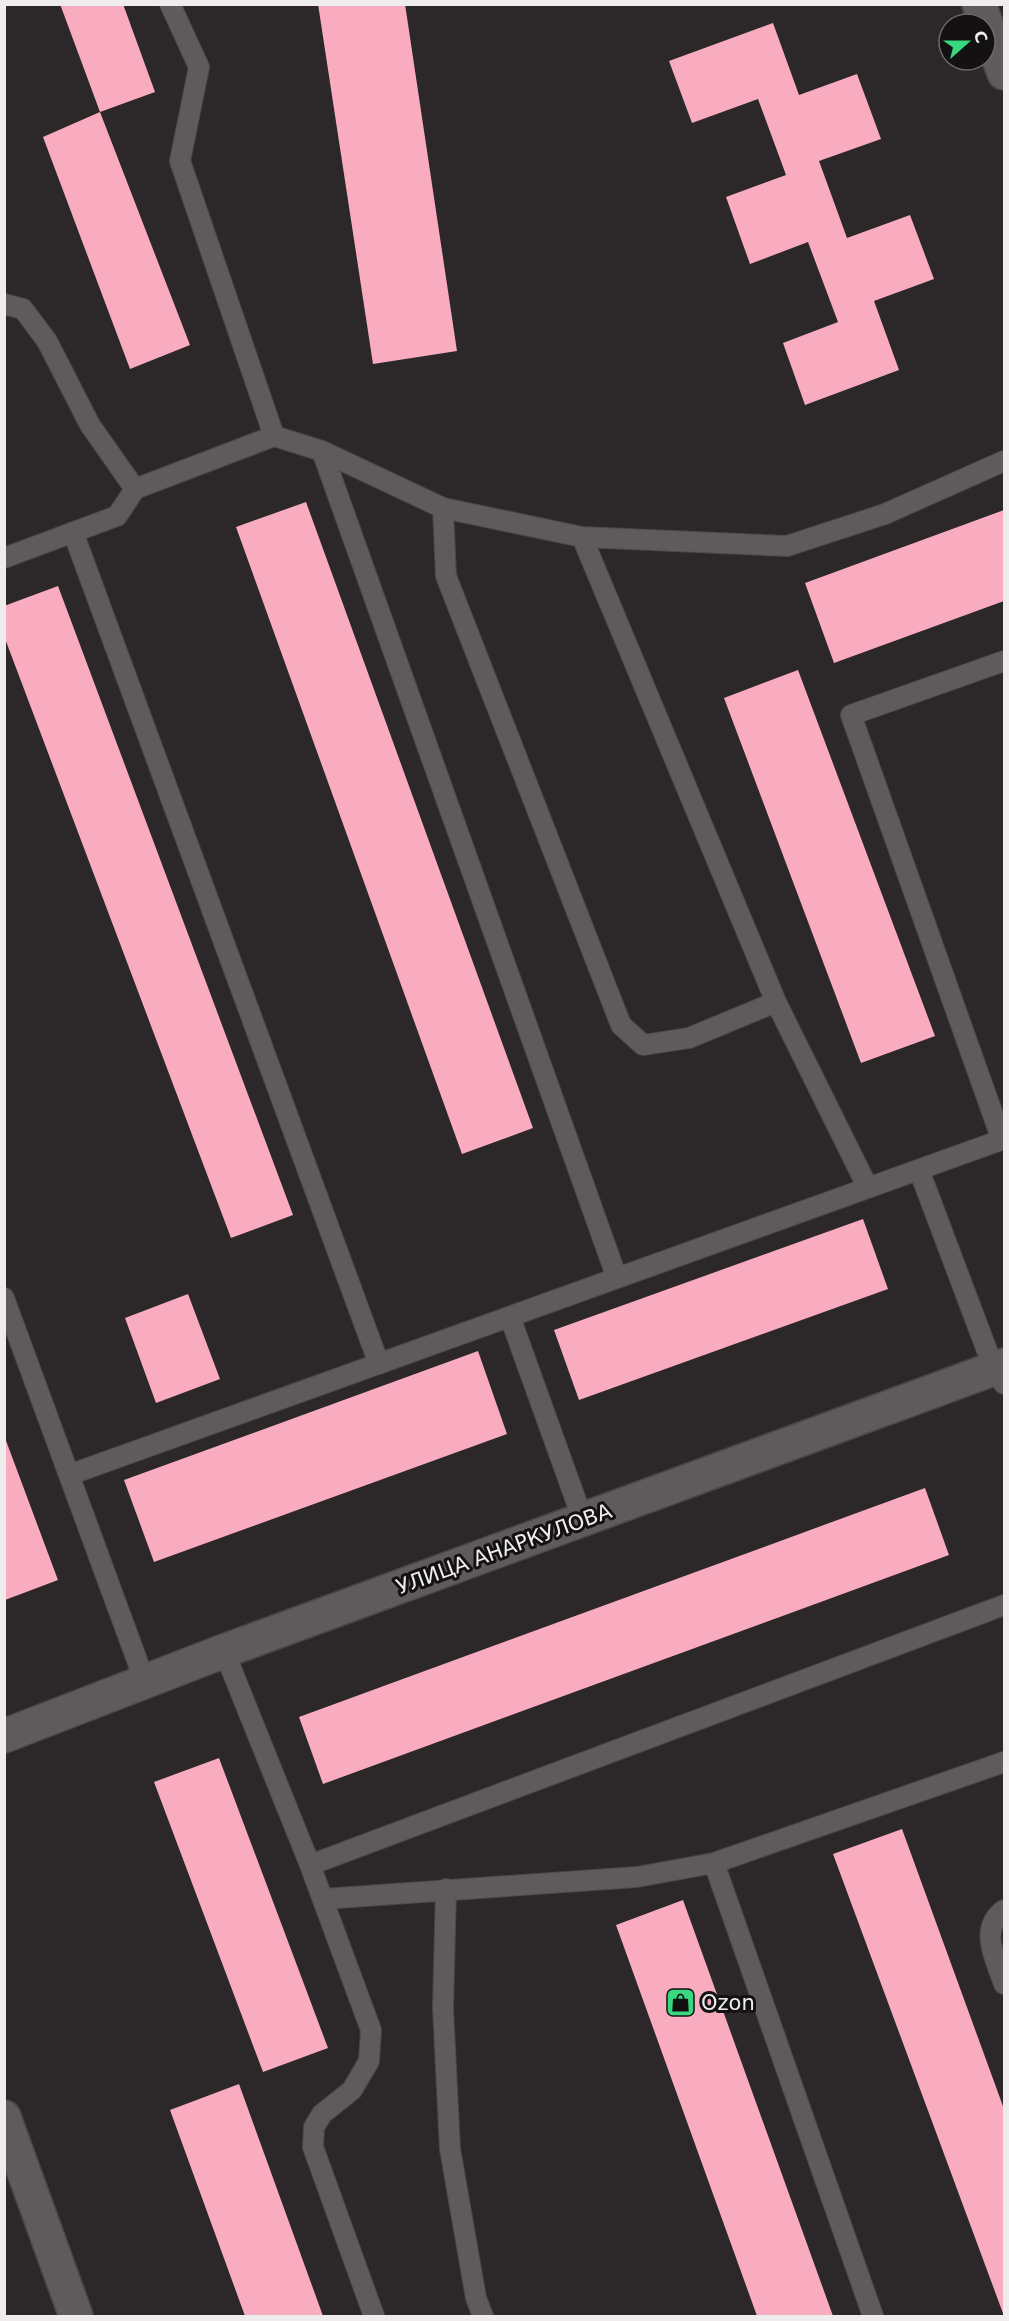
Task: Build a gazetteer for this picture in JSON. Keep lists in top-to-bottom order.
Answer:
{
  "streets": {
    "street": ["УЛИЦА АНАРКУЛОВА"]
  },
  "places": {
    "shop": ["Ozon"]
  },
  "north": "right"
}
